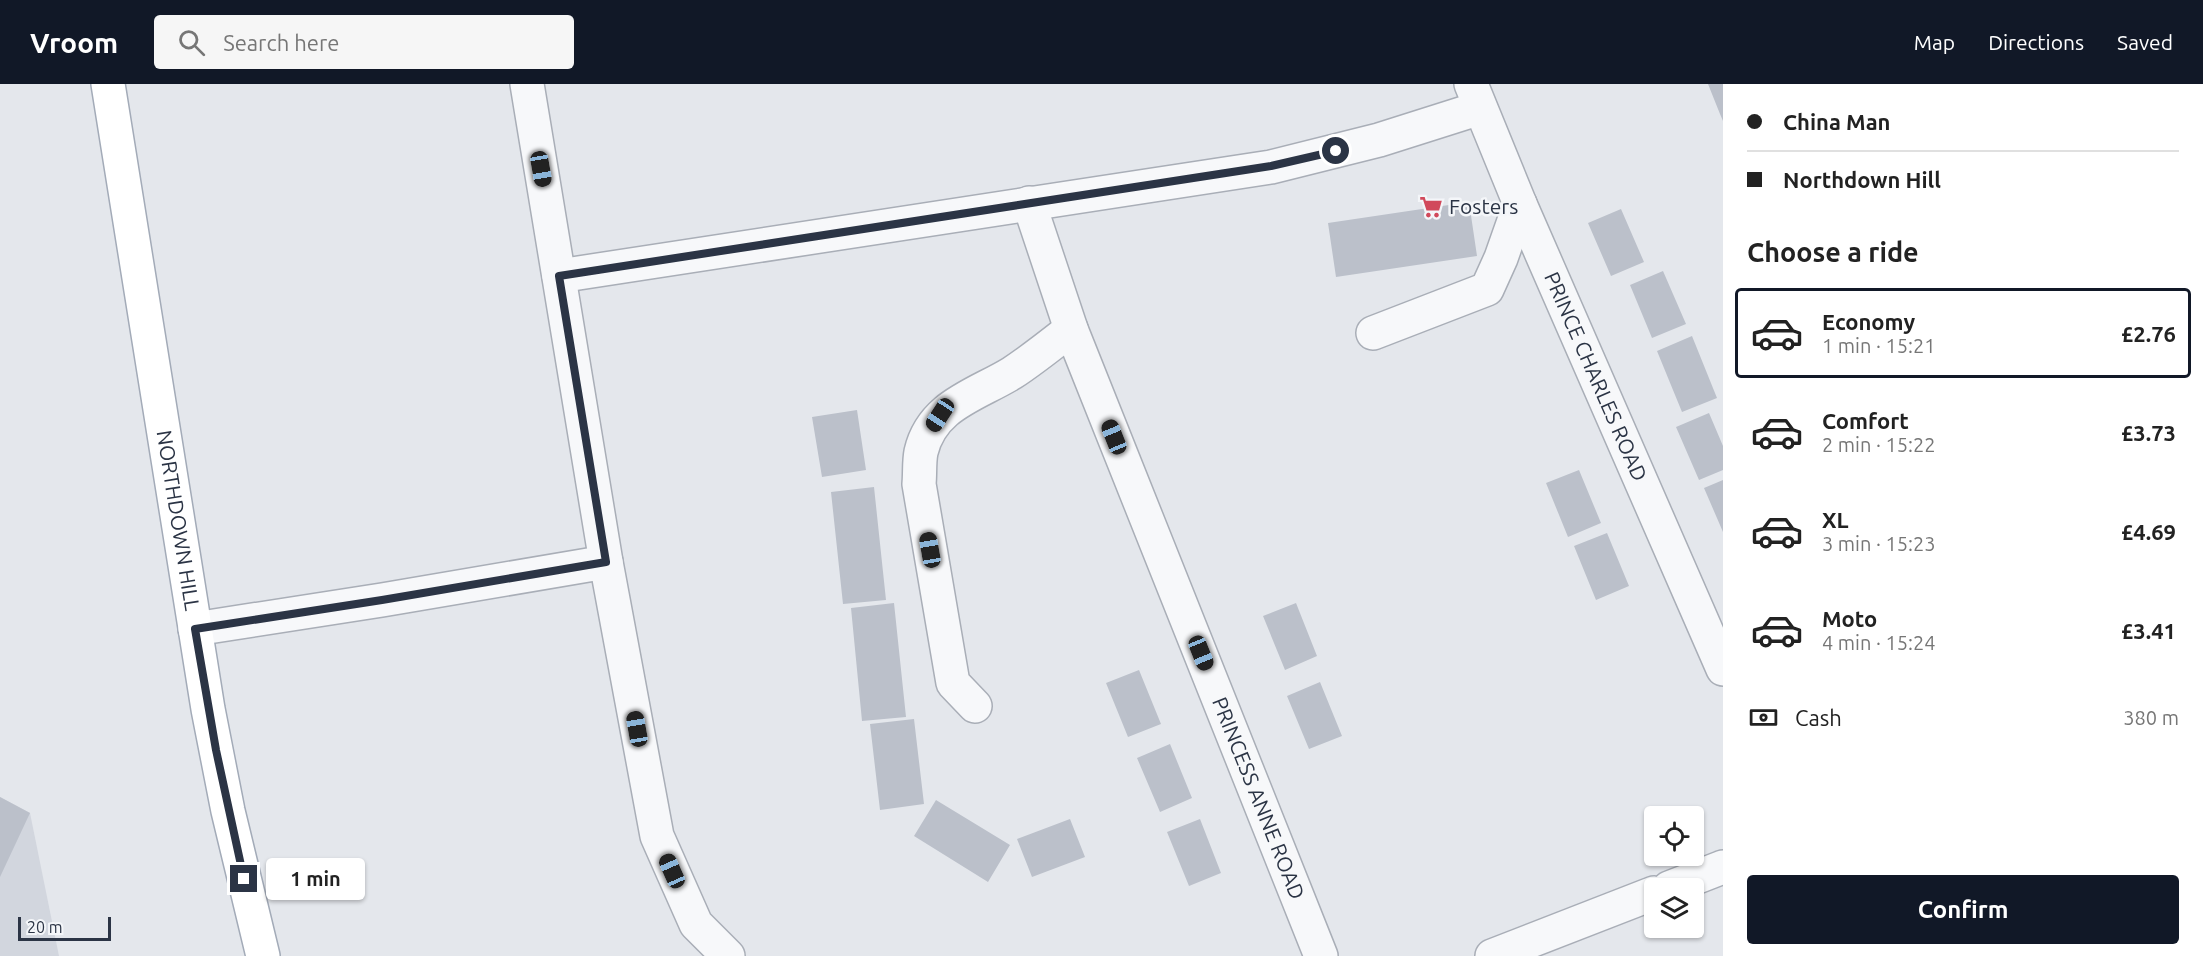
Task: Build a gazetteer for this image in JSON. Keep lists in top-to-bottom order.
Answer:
{
  "streets": {
    "main road": ["NORTHDOWN HILL"],
    "street": ["PRINCE CHARLES ROAD", "PRINCESS ANNE ROAD"]
  },
  "places": {
    "supermarket": ["Fosters"]
  },
  "scale_bar": "20 m",
  "page": {
    "header": "Vroom",
    "search": "Search here",
    "nav": ["Map", "Directions", "Saved"],
    "banner": ["China Man", "Northdown Hill"],
    "heading": "Choose a ride",
    "list": [
      {
        "name": "Economy",
        "note": "1 min · 15:21",
        "value": "£2.76"
      },
      {
        "name": "Comfort",
        "note": "2 min · 15:22",
        "value": "£3.73"
      },
      {
        "name": "XL",
        "note": "3 min · 15:23",
        "value": "£4.69"
      },
      {
        "name": "Moto",
        "note": "4 min · 15:24",
        "value": "£3.41"
      }
    ],
    "pay": ["Cash", "380 m"],
    "bubble": "1 min",
    "buttons": "Confirm",
    "scale": "20 m"
  }
}
